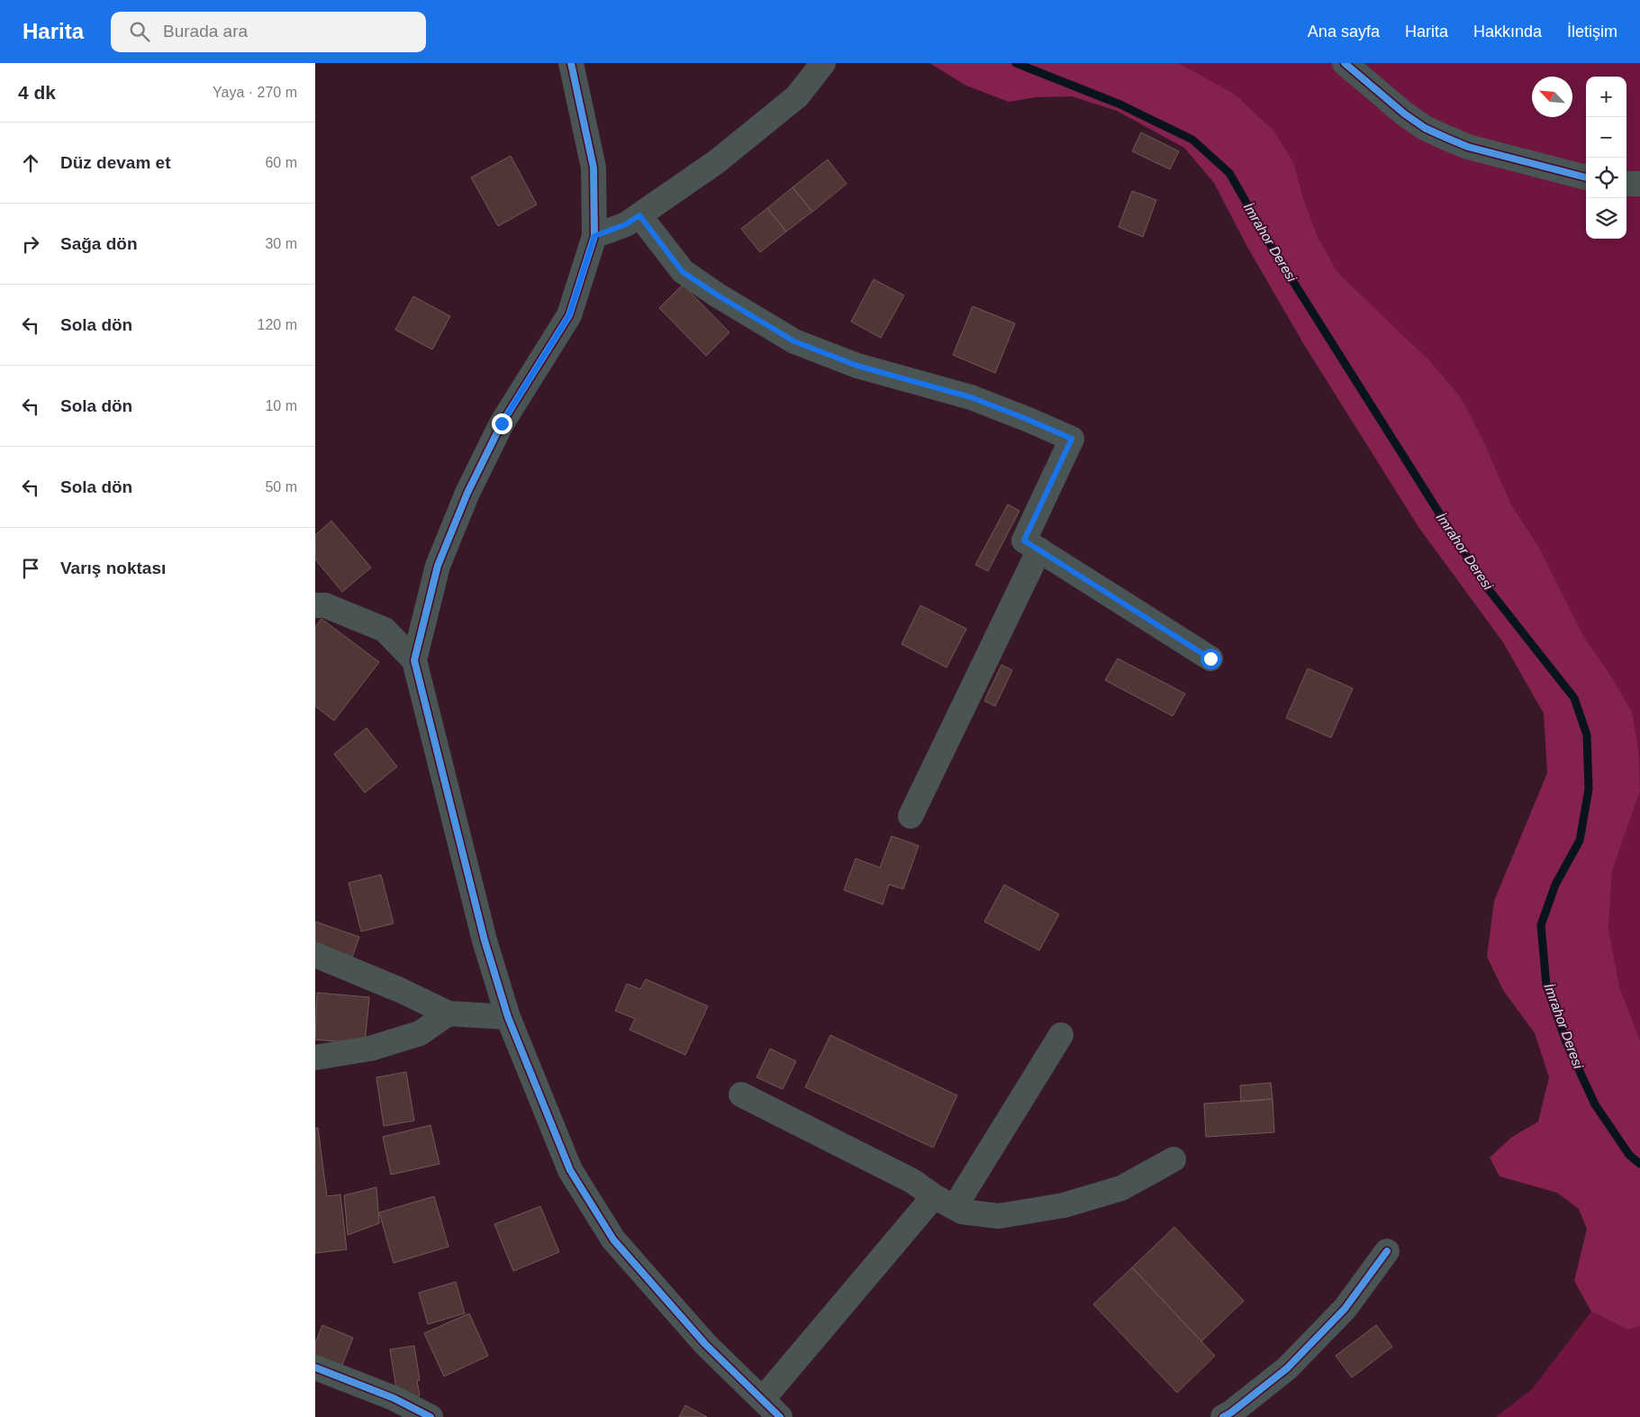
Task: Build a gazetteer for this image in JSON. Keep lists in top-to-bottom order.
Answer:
{
  "water": ["İmrahor Deresi"],
  "north": "top left",
  "page": {
    "header": "Harita",
    "search": "Burada ara",
    "nav": [
      "Ana sayfa",
      "Harita",
      "Hakkında",
      "İletişim"
    ],
    "heading": ["4 dk", "Yaya · 270 m"],
    "map_buttons": ["+", "−"],
    "list": [
      ["Düz devam et", "60 m"],
      ["Sağa dön", "30 m"],
      ["Sola dön", "120 m"],
      ["Sola dön", "10 m"],
      ["Sola dön", "50 m"],
      "Varış noktası"
    ]
  }
}
